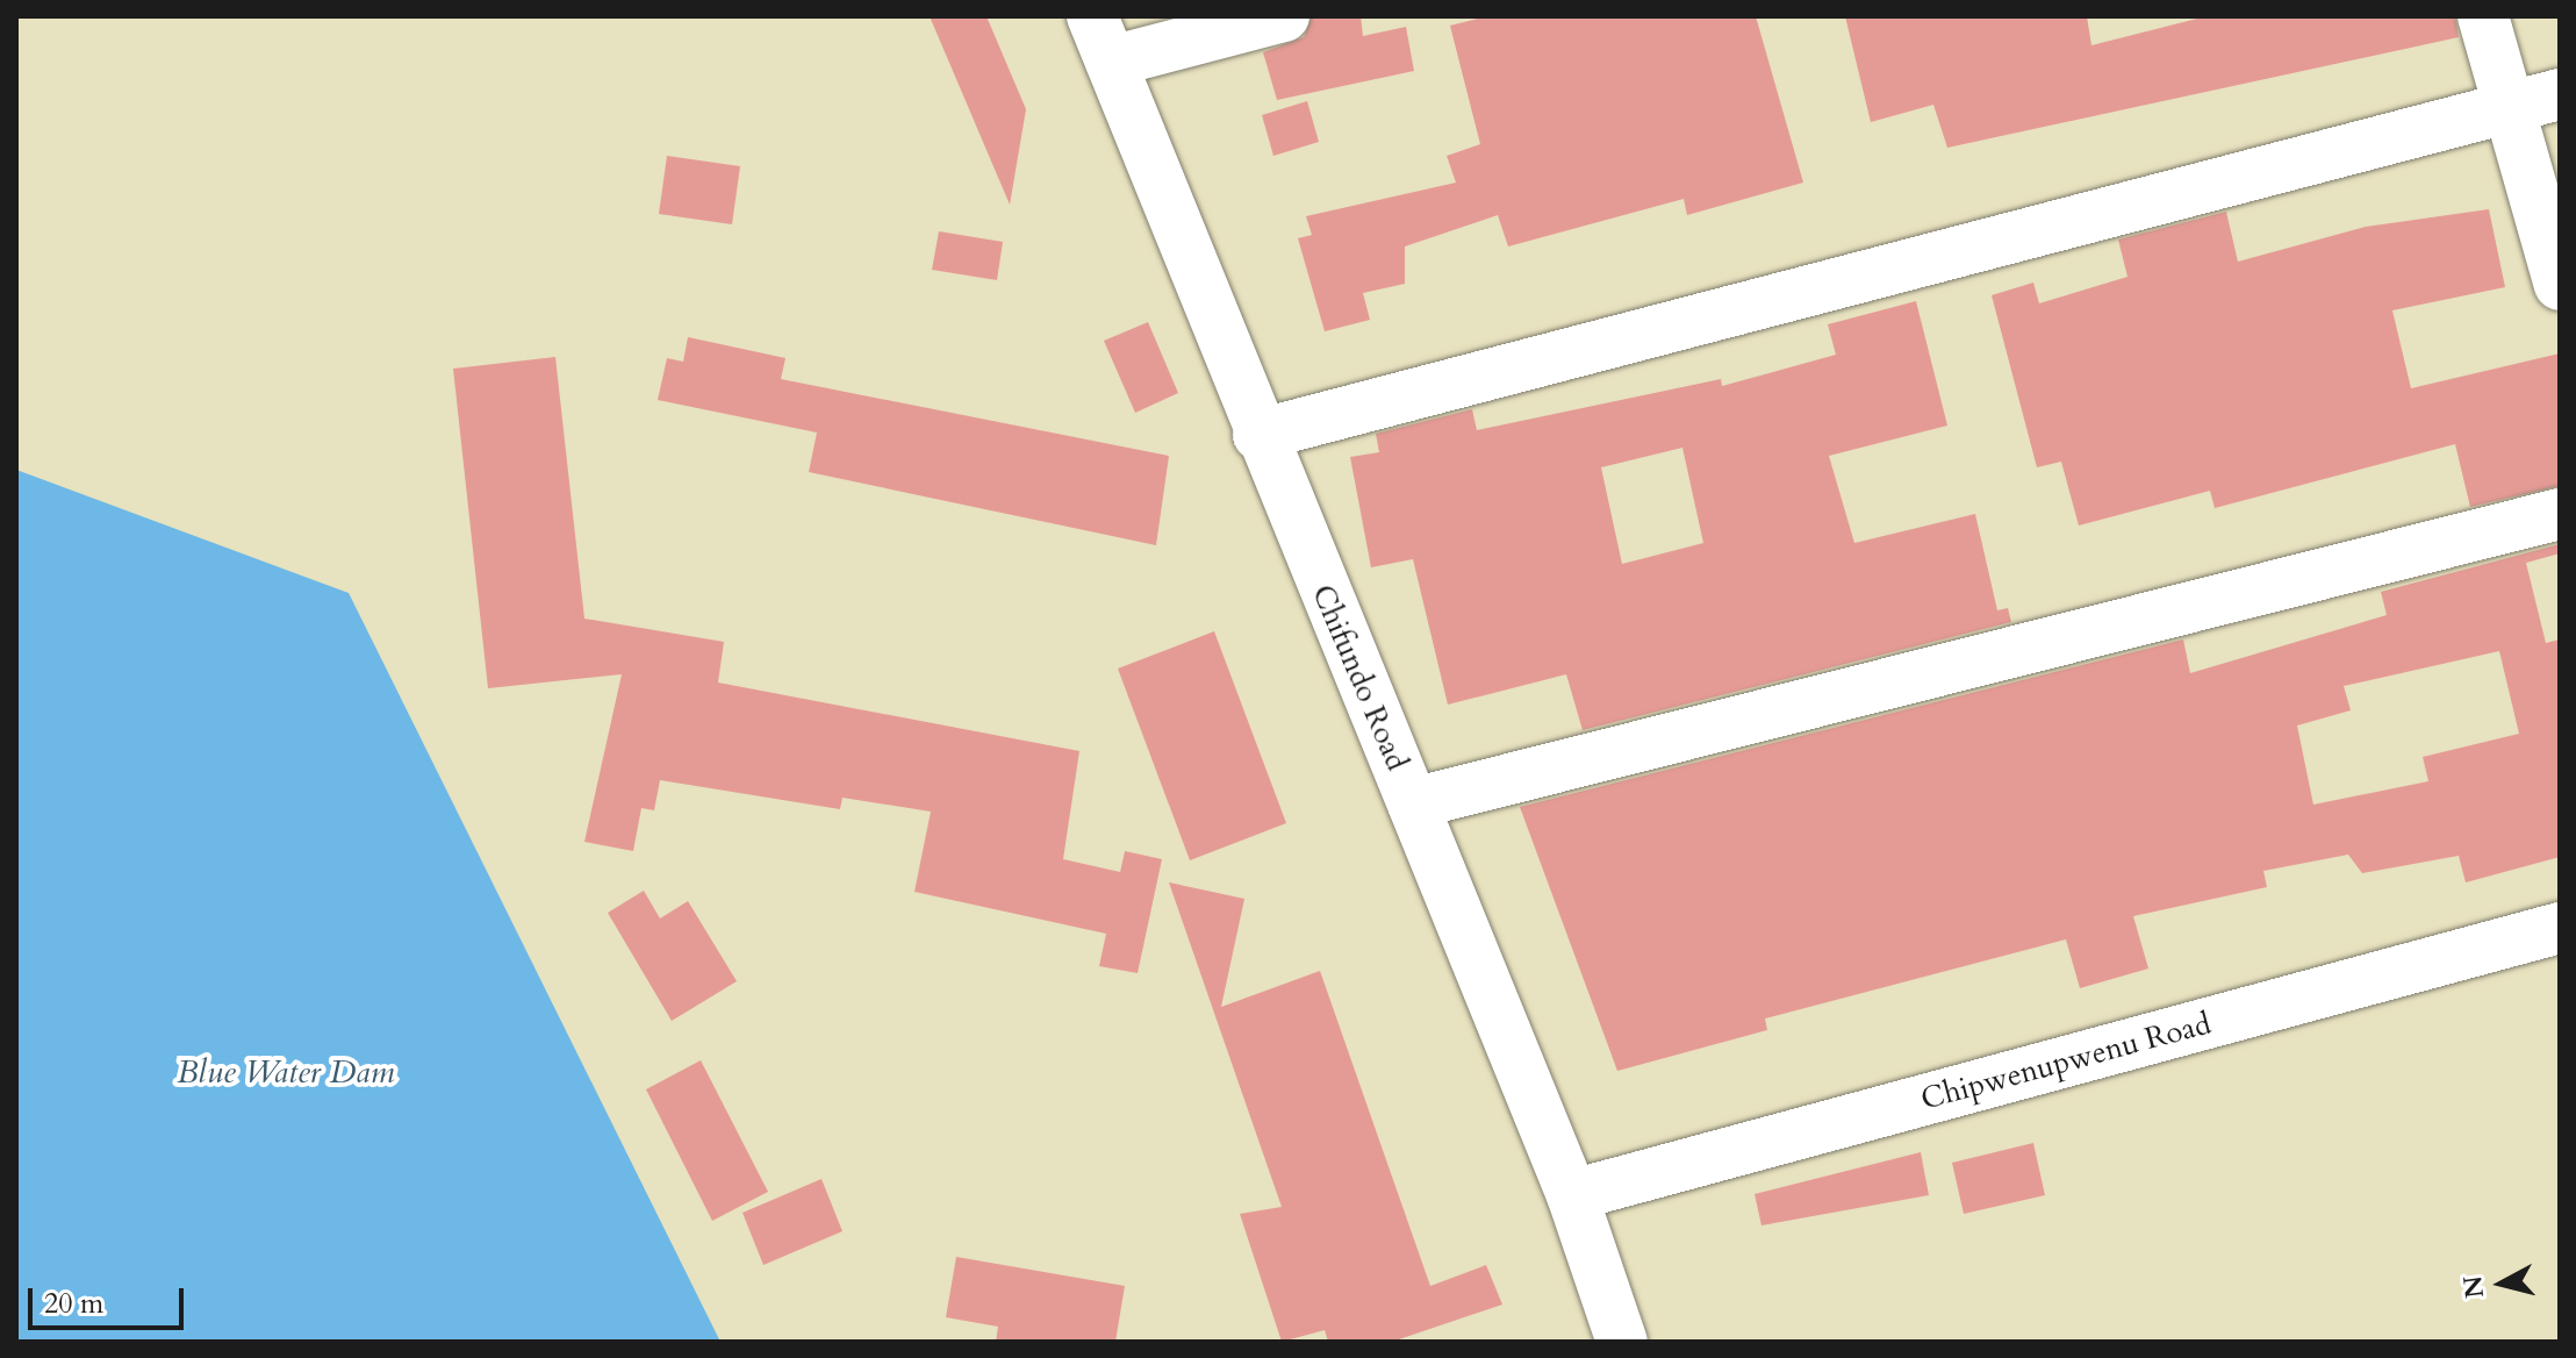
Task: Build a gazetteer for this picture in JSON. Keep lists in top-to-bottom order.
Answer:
{
  "streets": {
    "street": ["Chifundo Road", "Chipwenupwenu Road"]
  },
  "crossings": [
    ["Chifundo Road", "Chipwenupwenu Road"]
  ],
  "water": ["Blue Water Dam"],
  "scale_bar": "20 m",
  "north": "left"
}
